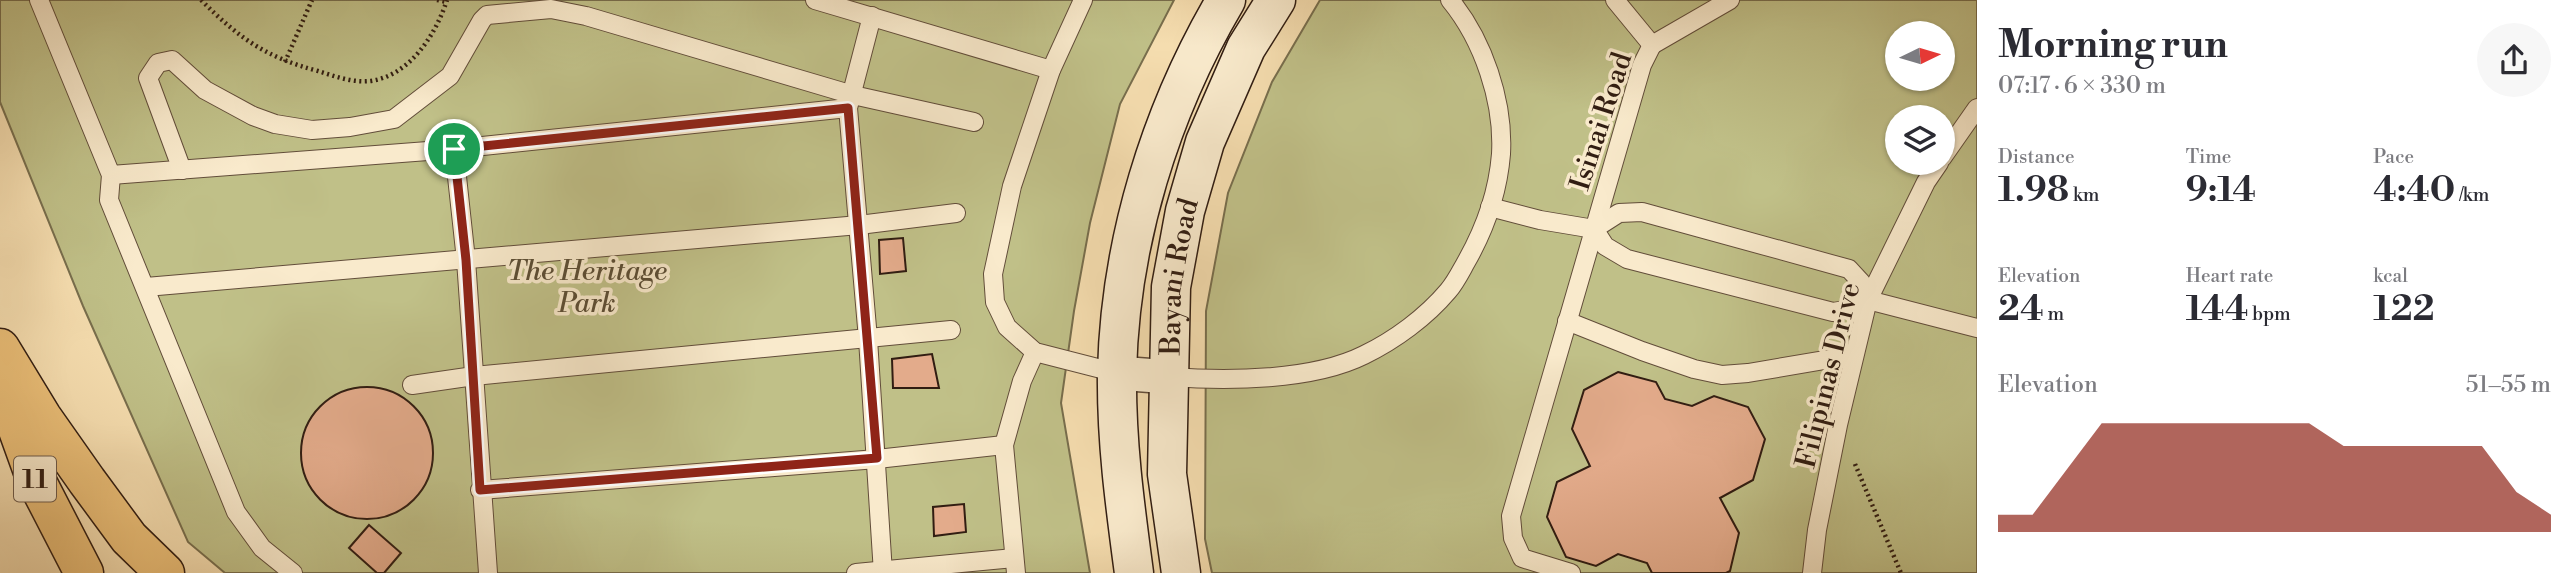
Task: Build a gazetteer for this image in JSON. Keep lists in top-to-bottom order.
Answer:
{
  "streets": {
    "main road": ["Bayani Road", "11"],
    "lane": ["Isinai Road", "Filipinas Drive"]
  },
  "parks": ["The Heritage Park"],
  "north": "right",
  "page": {
    "heading": ["Morning run", "07:17 · 6 × 330 m"],
    "stats": [
      ["Distance", "1.98 km"],
      ["Time", "9:14"],
      ["Pace", "4:40 /km"],
      ["Elevation", "24 m"],
      ["Heart rate", "144 bpm"],
      ["kcal", "122"]
    ],
    "chart": ["Elevation", "51–55 m"]
  }
}
